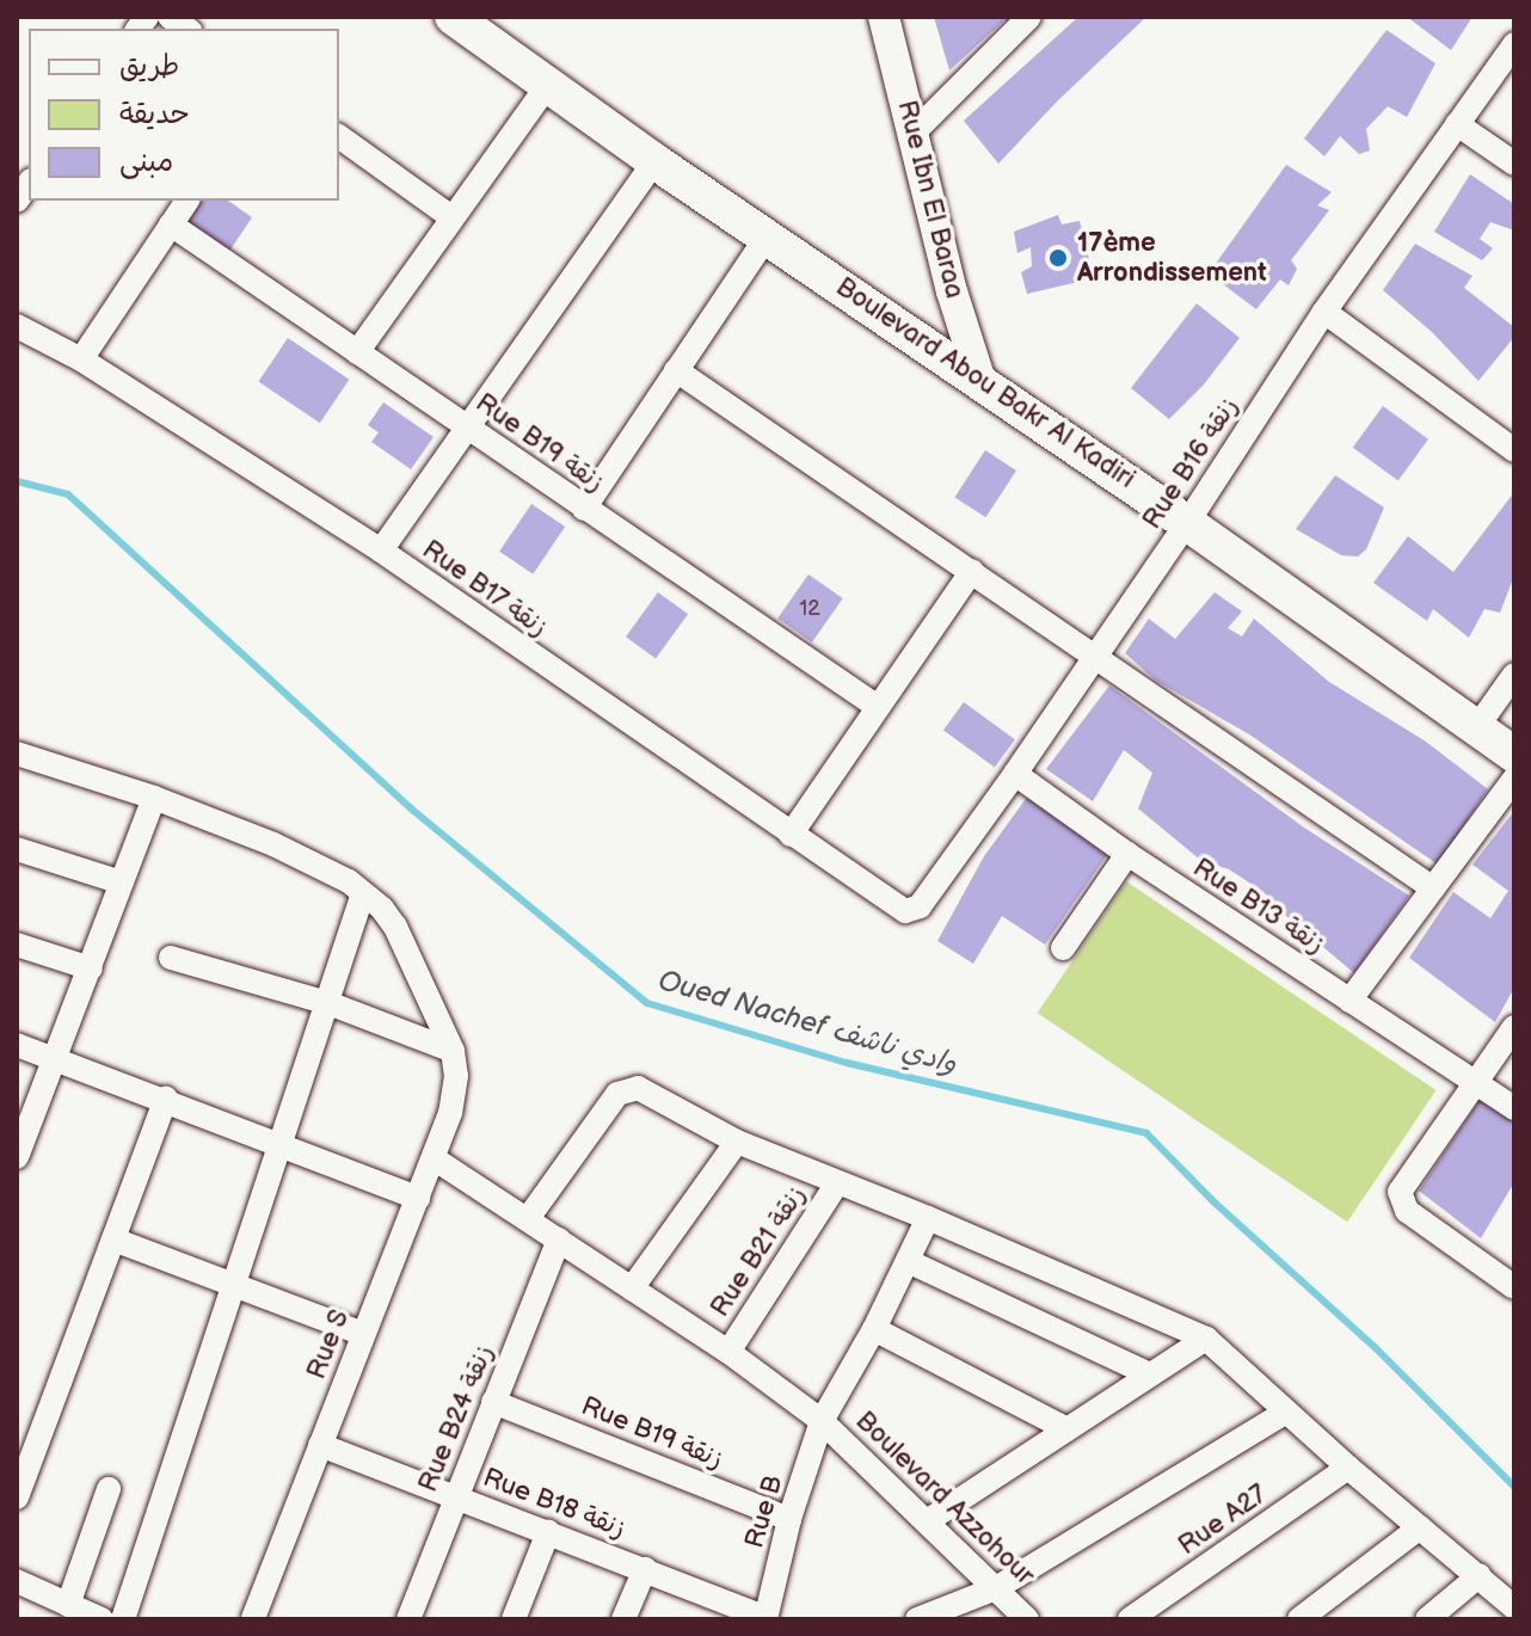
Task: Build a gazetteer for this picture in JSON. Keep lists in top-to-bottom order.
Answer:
{
  "streets": {
    "main road": ["Boulevard Abou Bakr Al Kadiri"],
    "street": [
      "Rue Ibn El Baraa",
      "Rue B19 زنقة",
      "Rue B16 زنقة",
      "Rue B17 زنقة",
      "Rue B13 زنقة",
      "Rue B21 زنقة",
      "Rue S",
      "Rue B24 زنقة",
      "Boulevard Azzohour",
      "Rue B18 زنقة",
      "Rue B",
      "Rue A27"
    ]
  },
  "crossings": [
    ["Rue Ibn El Baraa", "Boulevard Abou Bakr Al Kadiri"],
    ["Boulevard Abou Bakr Al Kadiri", "Rue B16 زنقة"],
    ["Rue B19 زنقة", "Rue B24 زنقة"],
    ["Rue B19 زنقة", "Rue B"],
    ["Rue B16 زنقة", "Rue B17 زنقة"],
    ["Rue B16 زنقة", "Rue B13 زنقة"],
    ["Rue B21 زنقة", "Boulevard Azzohour"],
    ["Rue S", "Boulevard Azzohour"],
    ["Rue S", "Rue B18 زنقة"],
    ["Rue B24 زنقة", "Boulevard Azzohour"],
    ["Rue B24 زنقة", "Rue B18 زنقة"],
    ["Boulevard Azzohour", "Rue B"],
    ["Rue B18 زنقة", "Rue B"]
  ],
  "water": ["Oued Nachef وادي ناشف"],
  "places": ["17ème Arrondissement"],
  "house_numbers": ["12"],
  "legend": ["طريق", "حديقة", "مبنى"]
}
